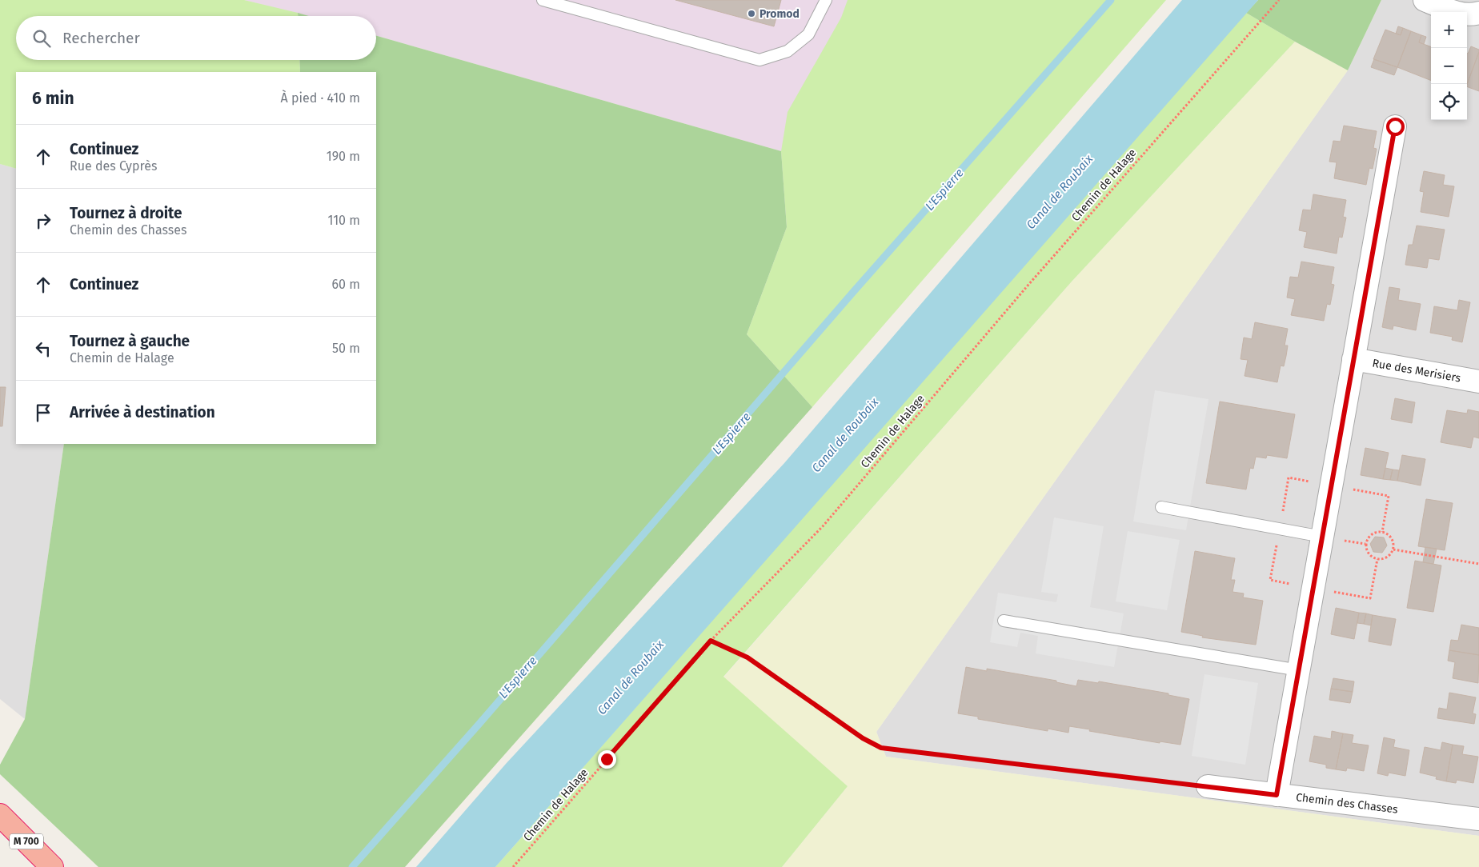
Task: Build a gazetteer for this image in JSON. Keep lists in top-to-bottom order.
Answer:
{
  "streets": {
    "highway": ["M 700"],
    "street": ["Rue des Merisiers", "Chemin des Chasses"],
    "path": ["Chemin de Halage"]
  },
  "water": ["L'Espierre", "Canal de Roubaix"],
  "places": ["Promod"],
  "page": {
    "map_buttons": ["+", "−"],
    "search": "Rechercher",
    "heading": ["6 min", "À pied · 410 m"],
    "list": [
      ["Continuez", "Rue des Cyprès", "190 m"],
      ["Tournez à droite", "Chemin des Chasses", "110 m"],
      ["Continuez", "60 m"],
      ["Tournez à gauche", "Chemin de Halage", "50 m"],
      "Arrivée à destination"
    ]
  }
}
